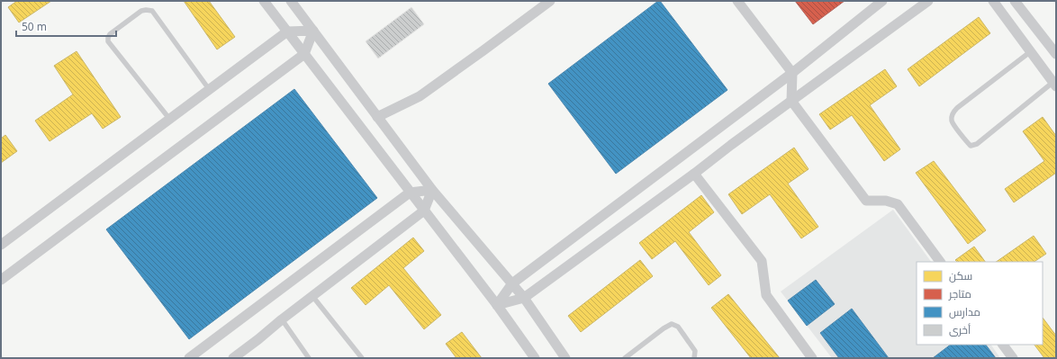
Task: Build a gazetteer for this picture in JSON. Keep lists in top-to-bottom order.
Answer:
{
  "legend": [
    "سكن",
    "متاجر",
    "مدارس",
    "أخرى"
  ],
  "scale_bar": "50 m"
}
